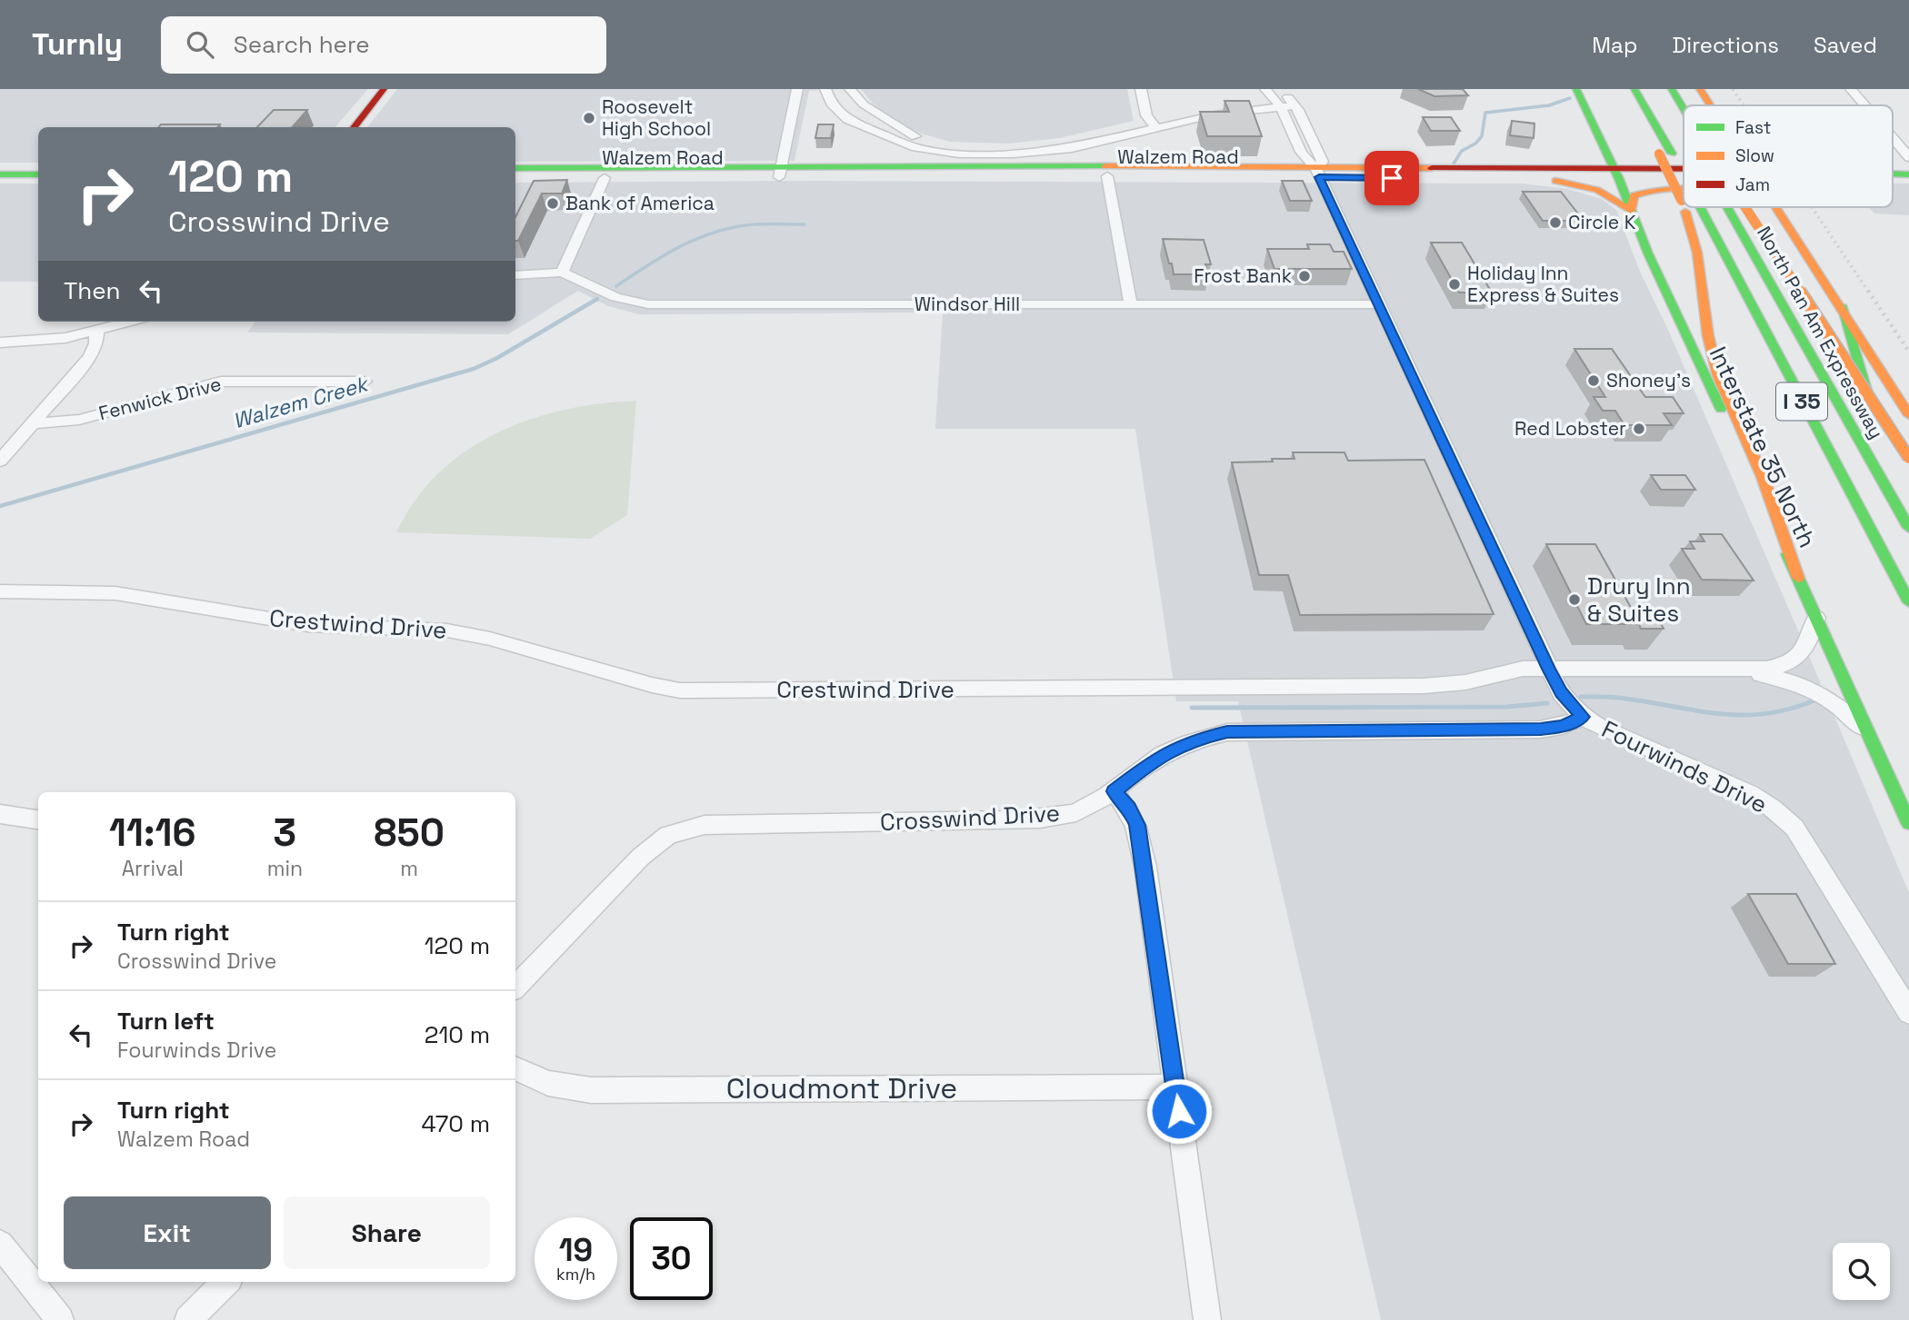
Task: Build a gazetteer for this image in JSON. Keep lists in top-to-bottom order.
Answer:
{
  "streets": {
    "main road": [
      "Walzem Road",
      "North Pan Am Expressway",
      "I 35",
      "Interstate 35 North"
    ],
    "street": [
      "Windsor Hill",
      "Fenwick Drive",
      "Crestwind Drive",
      "Fourwinds Drive",
      "Crosswind Drive",
      "Cloudmont Drive"
    ]
  },
  "crossings": [
    ["Walzem Road", "Interstate 35 North"],
    ["Walzem Road", "Fourwinds Drive"],
    ["Windsor Hill", "Fourwinds Drive"],
    ["Interstate 35 North", "Crestwind Drive"],
    ["Crestwind Drive", "Fourwinds Drive"],
    ["Fourwinds Drive", "Crosswind Drive"]
  ],
  "water": ["Walzem Creek"],
  "places": [
    "Roosevelt High School",
    "Bank of America",
    "Circle K",
    "Frost Bank",
    "Holiday Inn Express & Suites",
    "Shoney's",
    "Red Lobster",
    "Drury Inn & Suites"
  ],
  "legend": ["Fast", "Slow", "Jam"],
  "page": {
    "header": "Turnly",
    "search": "Search here",
    "nav": ["Map", "Directions", "Saved"],
    "turn": ["120 m", "Crosswind Drive"],
    "then": "Then",
    "eta": [
      "11:16",
      "Arrival",
      "3",
      "min",
      "850",
      "m"
    ],
    "list": [
      {
        "name": "Turn right",
        "note": "Crosswind Drive",
        "value": "120 m"
      },
      {
        "name": "Turn left",
        "note": "Fourwinds Drive",
        "value": "210 m"
      },
      {
        "name": "Turn right",
        "note": "Walzem Road",
        "value": "470 m"
      }
    ],
    "buttons": ["Exit", "Share"],
    "speed": "19 km/h",
    "limit": "30"
  }
}
